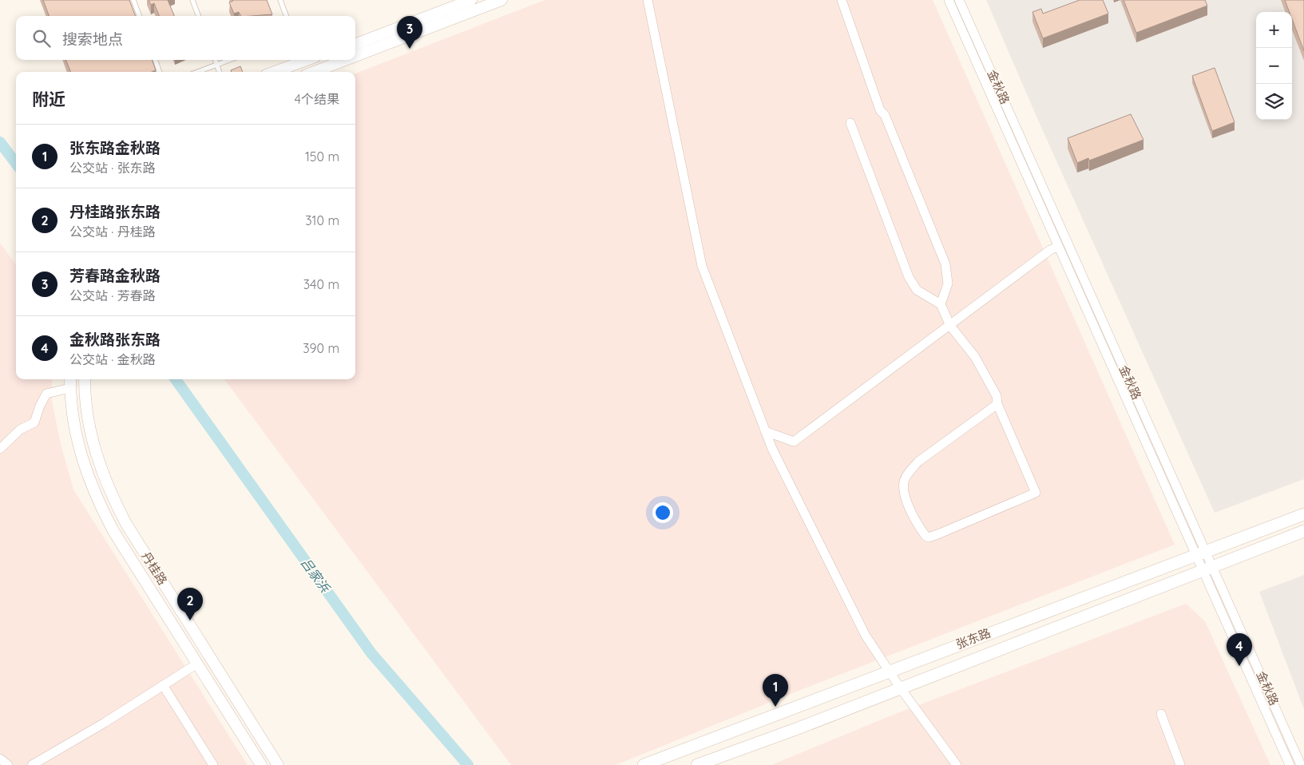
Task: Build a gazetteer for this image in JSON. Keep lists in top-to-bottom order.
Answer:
{
  "streets": {
    "main road": ["张东路"],
    "street": ["金秋路", "丹桂路"]
  },
  "crossings": [
    ["金秋路", "张东路"]
  ],
  "water": ["吕家浜"],
  "page": {
    "map_buttons": ["+", "−"],
    "pins": [
      "3",
      "2",
      "4",
      "1"
    ],
    "search": "搜索地点",
    "heading": ["附近", "4个结果"],
    "list": [
      {
        "mark": "1",
        "name": "张东路金秋路",
        "note": "公交站 · 张东路",
        "value": "150 m"
      },
      {
        "mark": "2",
        "name": "丹桂路张东路",
        "note": "公交站 · 丹桂路",
        "value": "310 m"
      },
      {
        "mark": "3",
        "name": "芳春路金秋路",
        "note": "公交站 · 芳春路",
        "value": "340 m"
      },
      {
        "mark": "4",
        "name": "金秋路张东路",
        "note": "公交站 · 金秋路",
        "value": "390 m"
      }
    ]
  }
}
